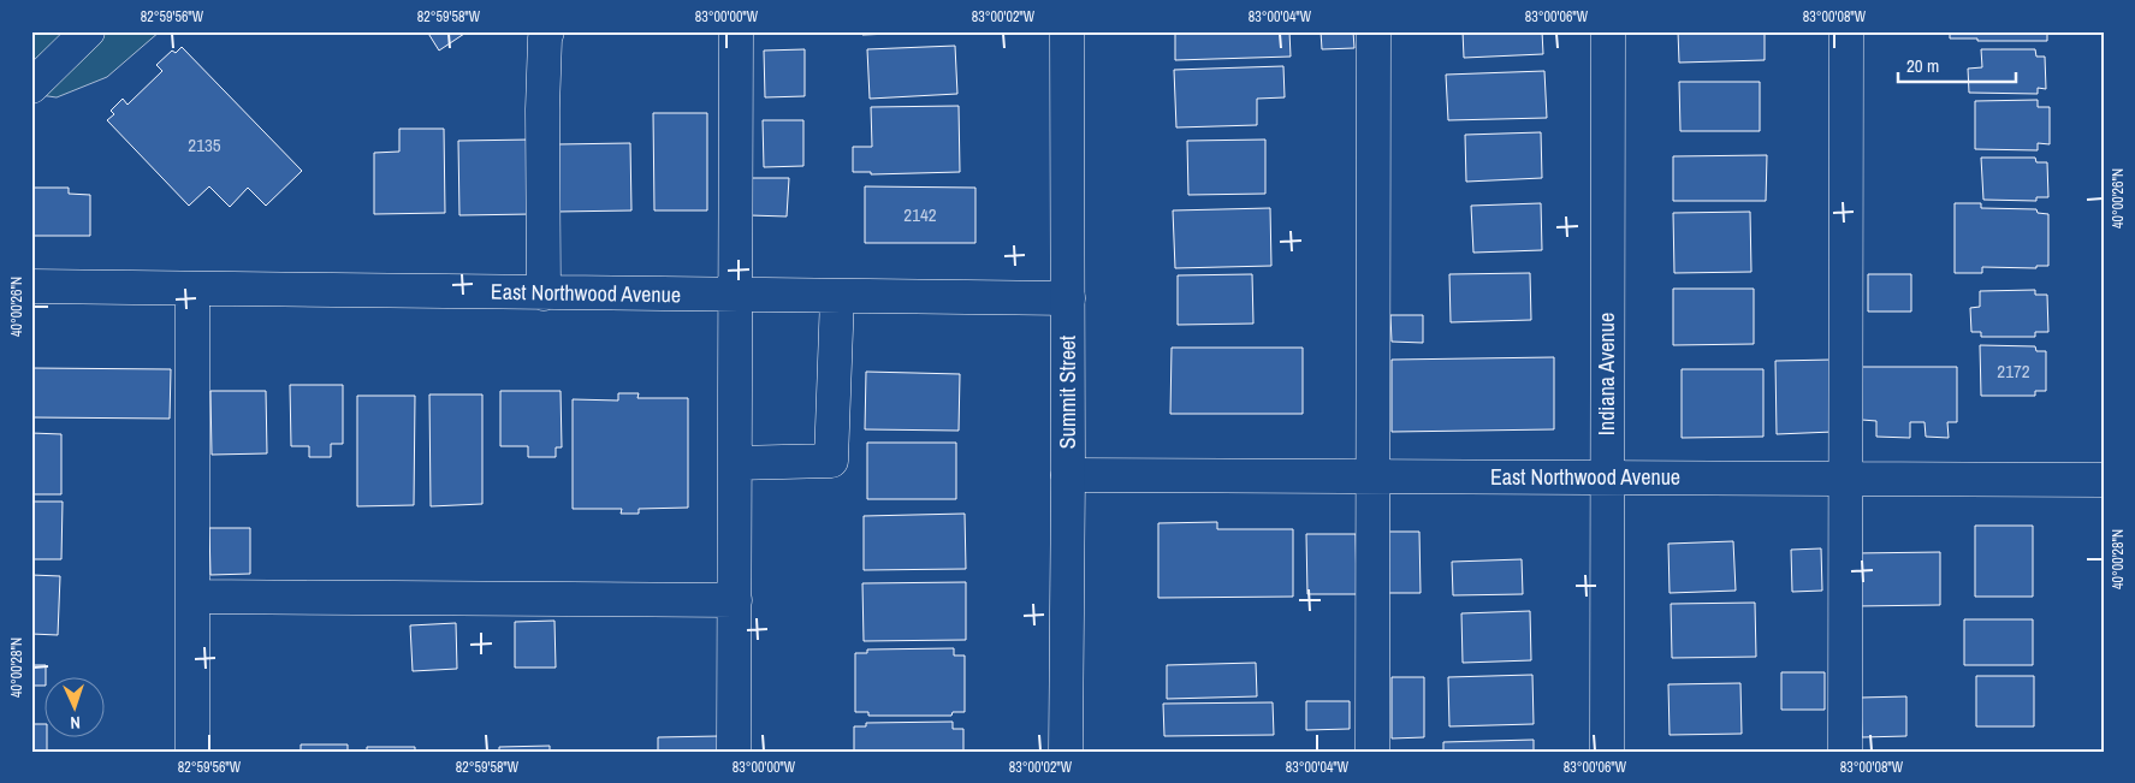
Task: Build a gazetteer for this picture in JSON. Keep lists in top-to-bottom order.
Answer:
{
  "streets": {
    "street": ["East Northwood Avenue", "Indiana Avenue", "Summit Street"]
  },
  "crossings": [
    ["East Northwood Avenue", "Indiana Avenue"],
    ["East Northwood Avenue", "Summit Street"]
  ],
  "house_numbers": ["2135", "2142", "2172"],
  "scale_bar": "20 m",
  "north": "bottom",
  "coordinates": [
    "82°59'56\"W",
    "82°59'58\"W",
    "83°00'00\"W",
    "83°00'02\"W",
    "83°00'04\"W",
    "83°00'06\"W",
    "83°00'08\"W",
    "40°00'26\"N",
    "40°00'28\"N"
  ]
}
